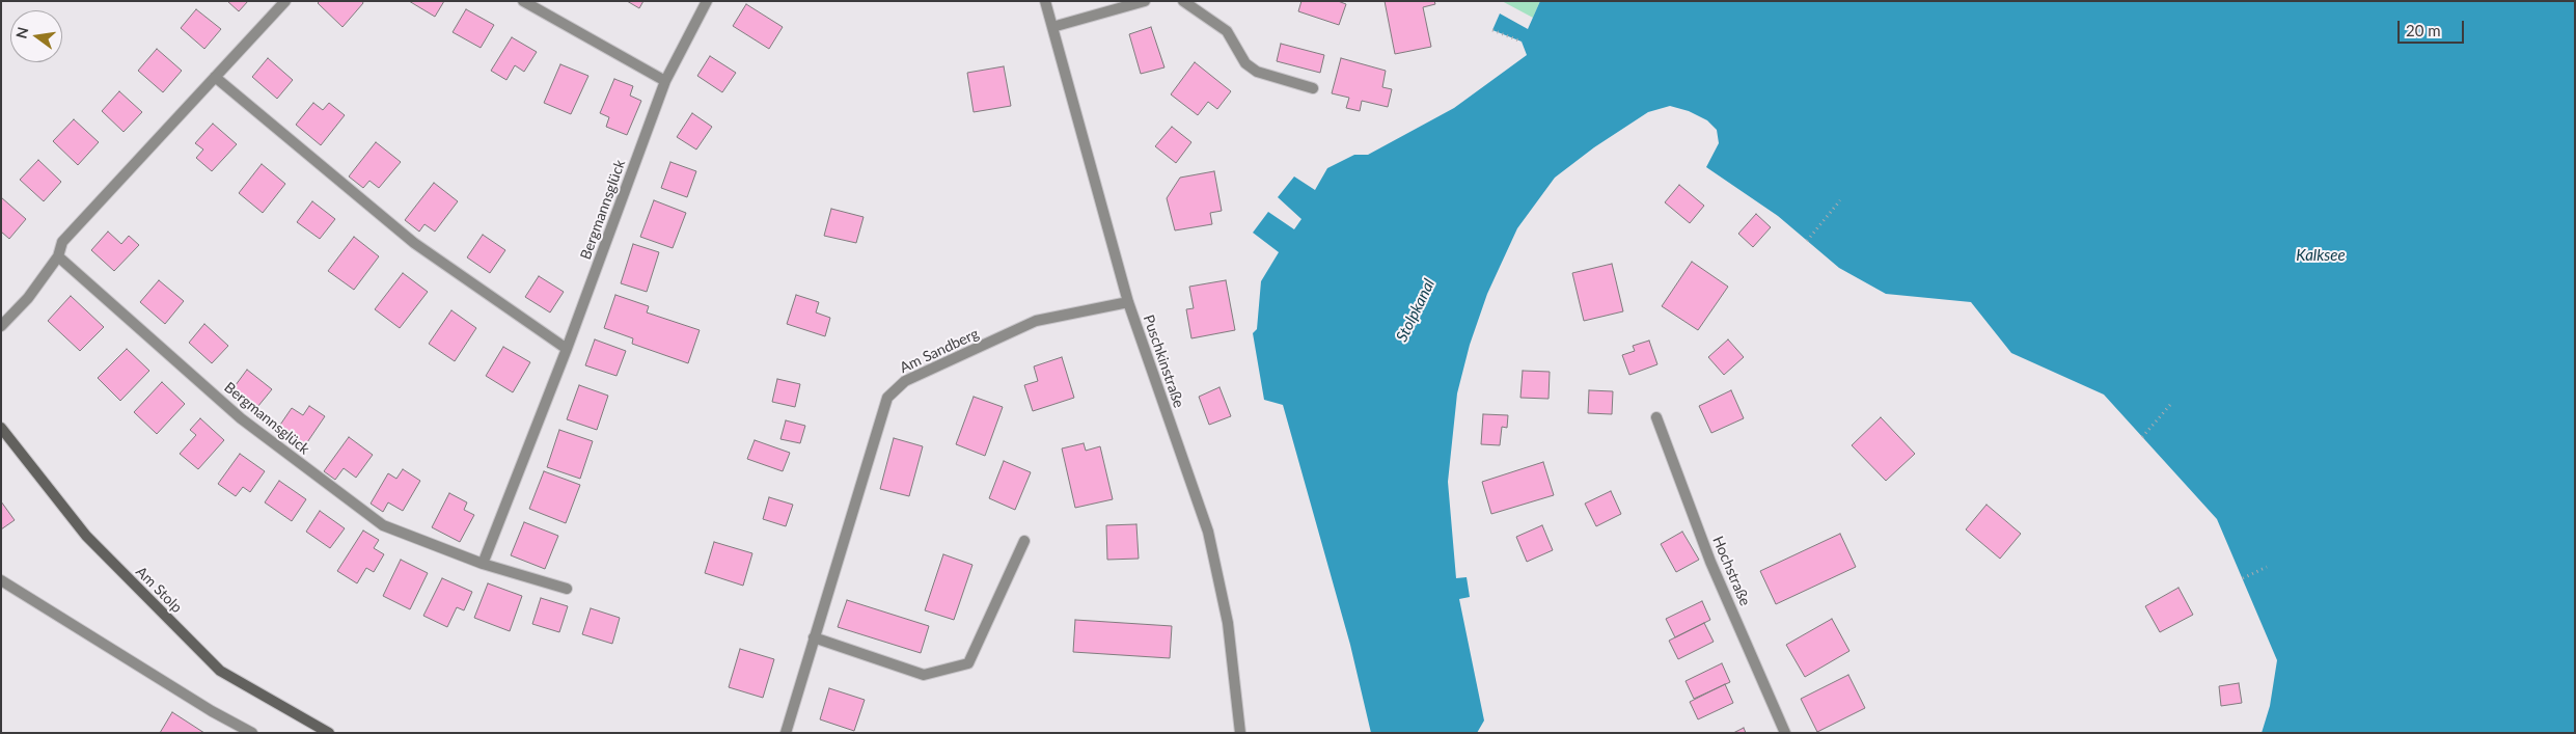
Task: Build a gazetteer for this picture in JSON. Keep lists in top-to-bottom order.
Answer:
{
  "streets": {
    "main road": ["Am Stolp"],
    "street": [
      "Bergmannsglück",
      "Am Sandberg",
      "Puschkinstraße",
      "Hochstraße"
    ]
  },
  "crossings": [
    ["Am Sandberg", "Puschkinstraße"]
  ],
  "water": ["Kalksee", "Stolpkanal"],
  "scale_bar": "20 m",
  "north": "left"
}
